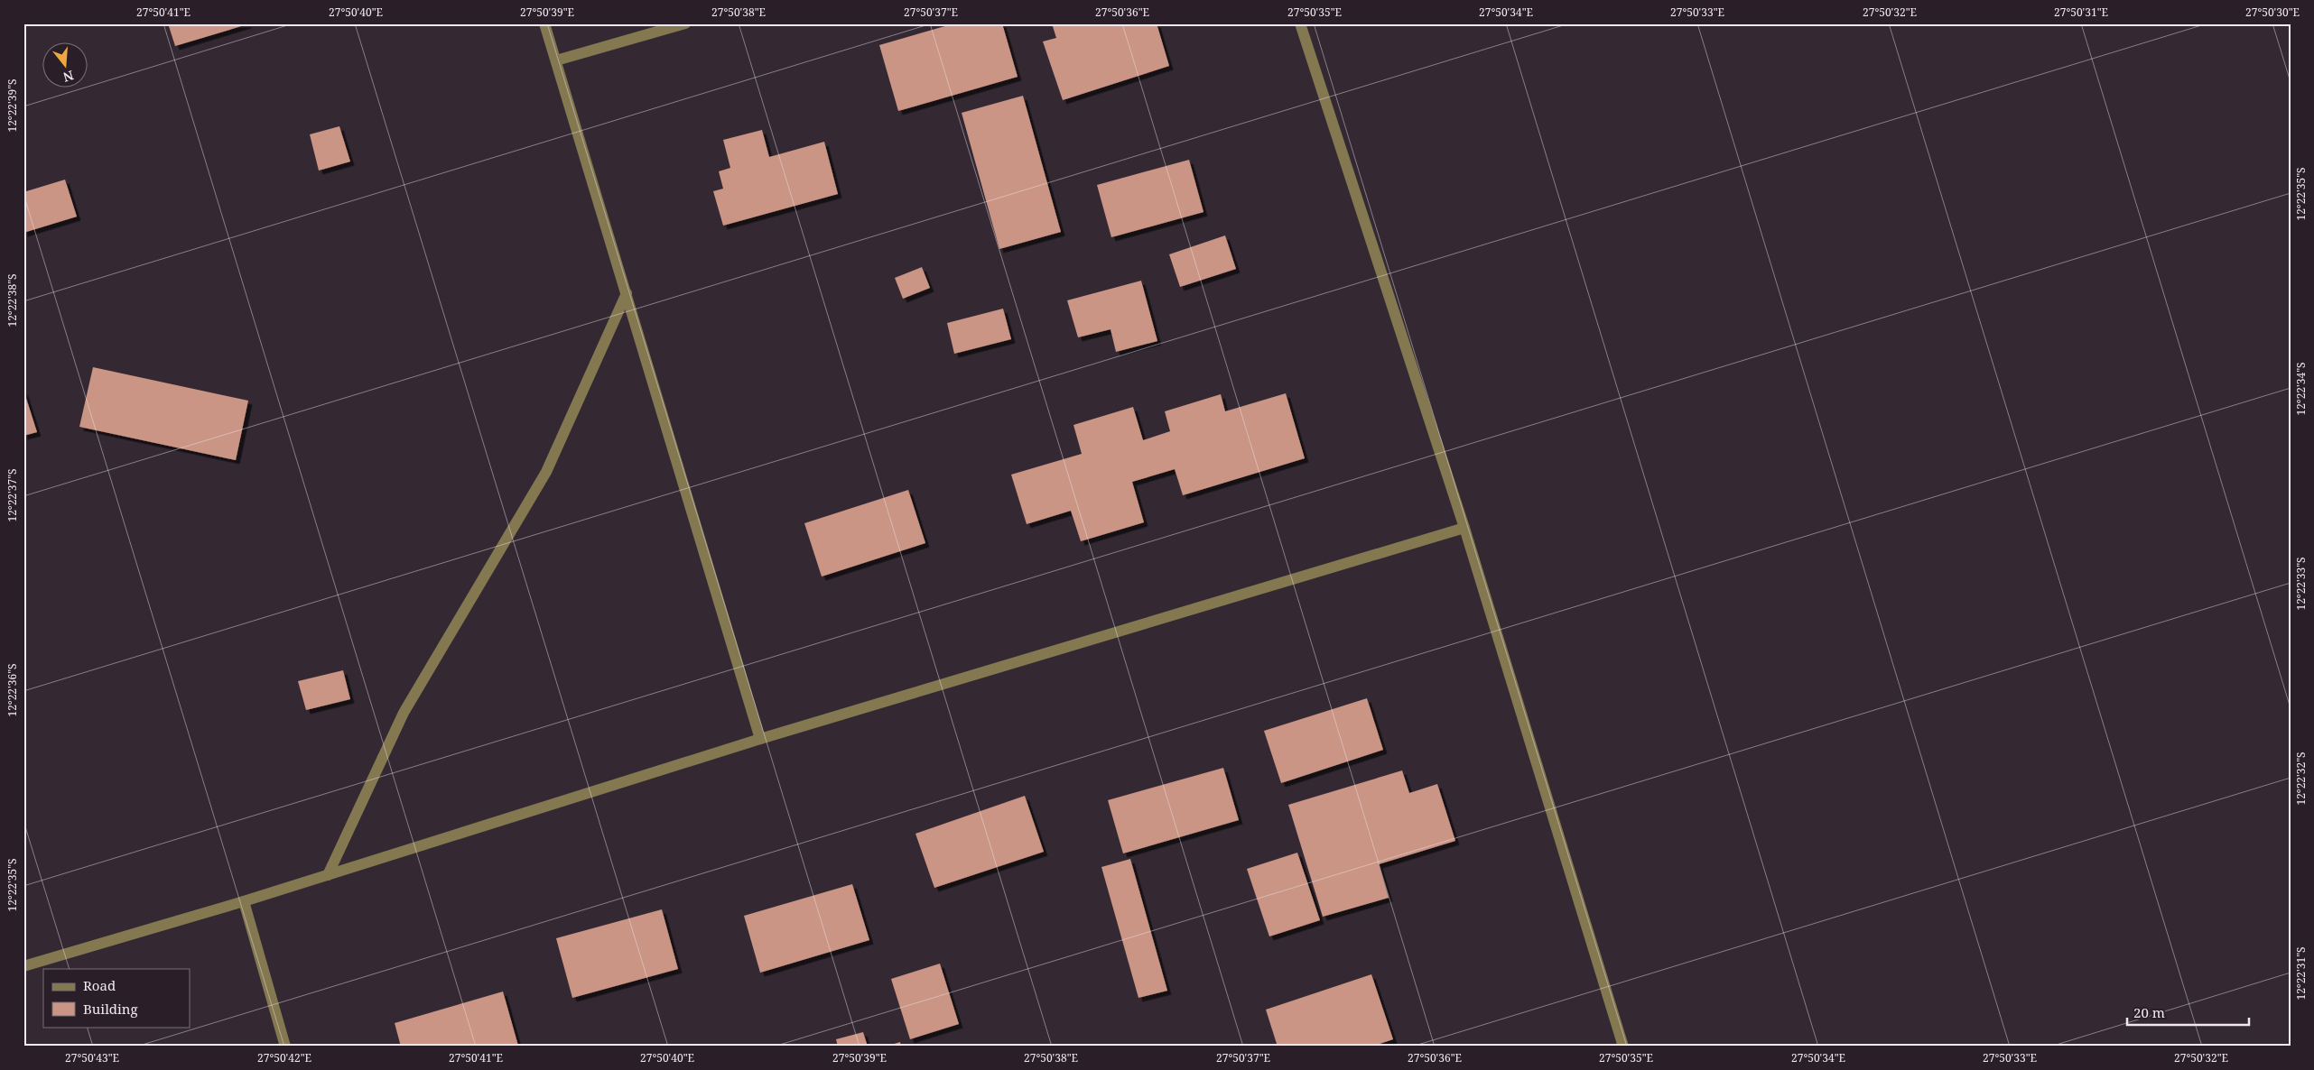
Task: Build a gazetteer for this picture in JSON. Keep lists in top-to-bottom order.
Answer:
{
  "legend": ["Road", "Building"],
  "scale_bar": "20 m",
  "north": "bottom",
  "coordinates": [
    "27°50'41\"E",
    "27°50'40\"E",
    "27°50'39\"E",
    "27°50'38\"E",
    "27°50'37\"E",
    "27°50'36\"E",
    "27°50'35\"E",
    "27°50'34\"E",
    "27°50'33\"E",
    "27°50'32\"E",
    "27°50'31\"E",
    "27°50'30\"E",
    "12°22'39\"S",
    "12°22'35\"S",
    "12°22'38\"S",
    "12°22'34\"S",
    "12°22'37\"S",
    "12°22'33\"S",
    "12°22'36\"S",
    "12°22'32\"S",
    "12°22'31\"S",
    "27°50'43\"E",
    "27°50'42\"E"
  ]
}
